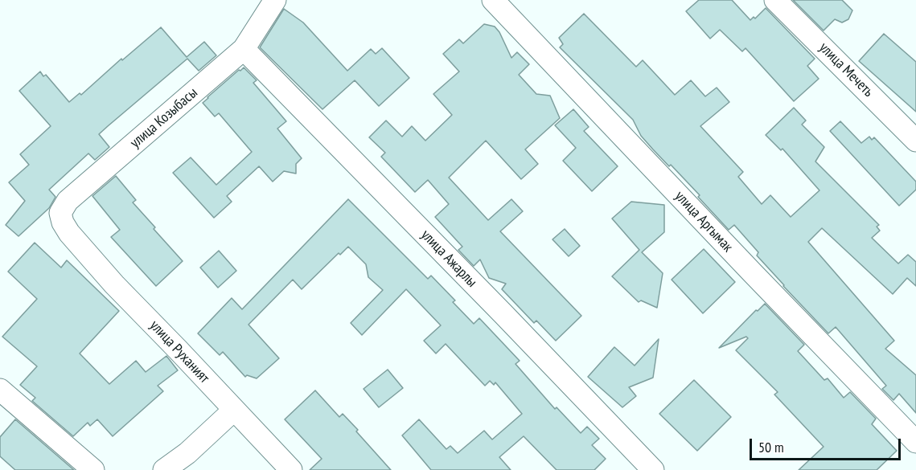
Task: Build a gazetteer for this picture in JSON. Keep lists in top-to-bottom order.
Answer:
{
  "streets": {
    "street": [
      "улица Мечеть",
      "улица Козыбасы",
      "улица Аргымак",
      "улица Ажарлы",
      "улица Руханият"
    ]
  },
  "crossings": [
    ["улица Козыбасы", "улица Ажарлы"],
    ["улица Козыбасы", "улица Руханият"]
  ],
  "scale_bar": "50 m"
}
